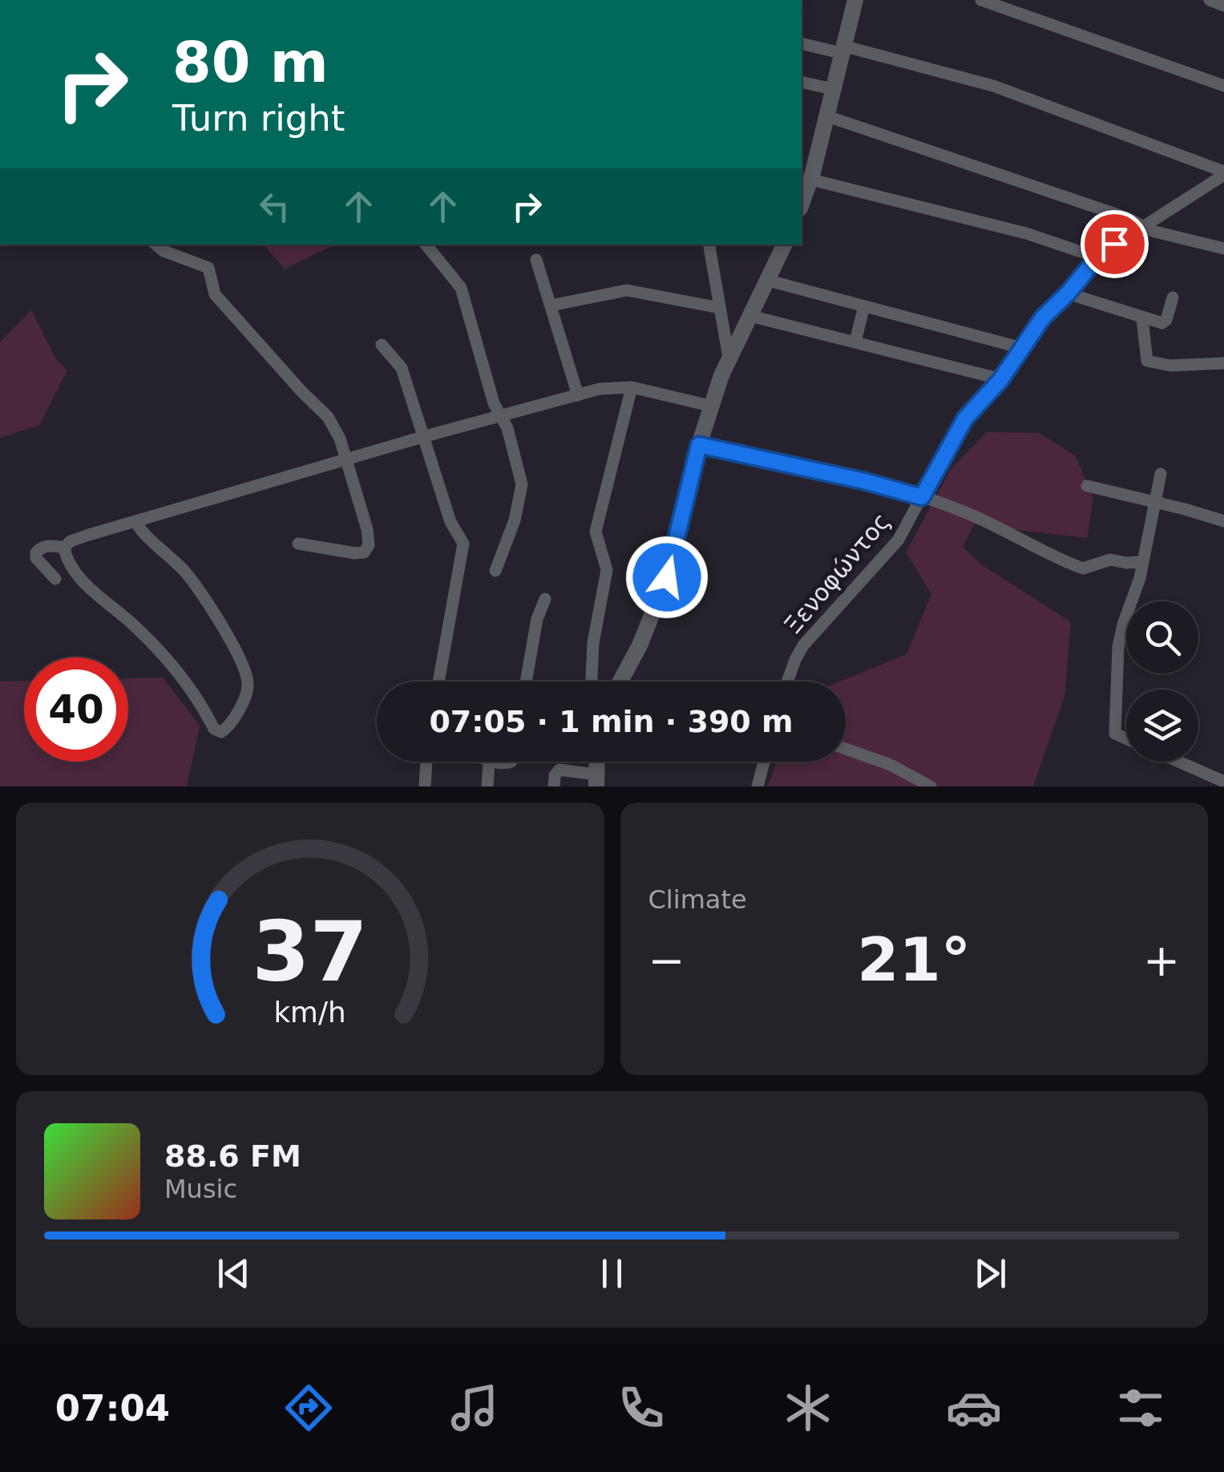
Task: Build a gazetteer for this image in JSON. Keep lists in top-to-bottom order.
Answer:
{
  "streets": {
    "street": ["Ξενοφώντος"]
  },
  "page": {
    "turn": ["80 m", "Turn right"],
    "limit": "40",
    "trip": "07:05 · 1 min · 390 m",
    "tile": "Climate",
    "heat": ["−", "21°", "+"],
    "song": ["88.6 FM", "Music"],
    "tabs": "07:04",
    "gauge": ["37", "km/h"]
  }
}
